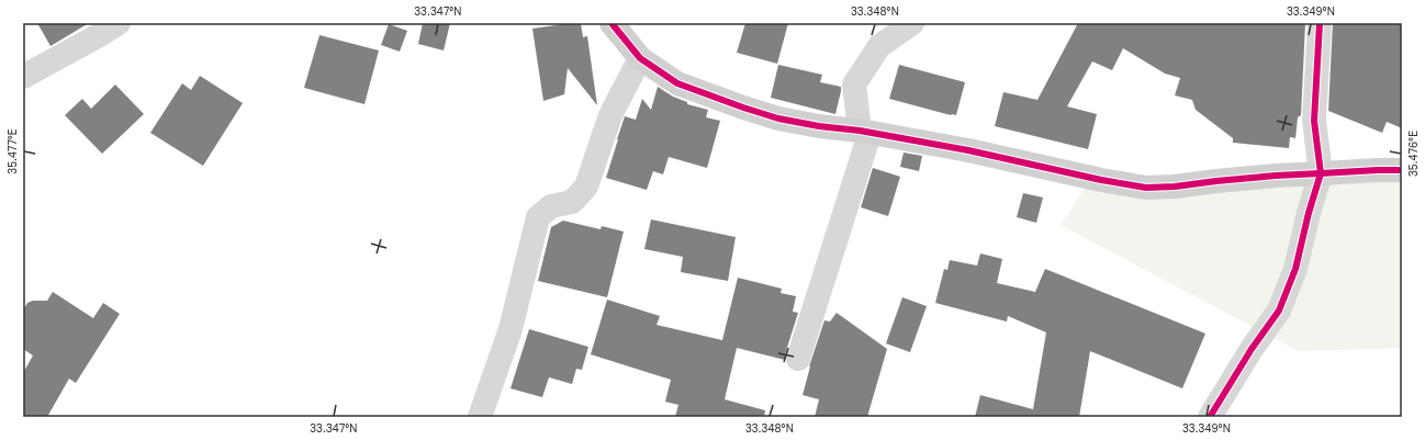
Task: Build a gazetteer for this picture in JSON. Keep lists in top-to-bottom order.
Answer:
{
  "coordinates": [
    "33.347°N",
    "33.348°N",
    "33.349°N",
    "35.477°E",
    "35.476°E"
  ]
}
